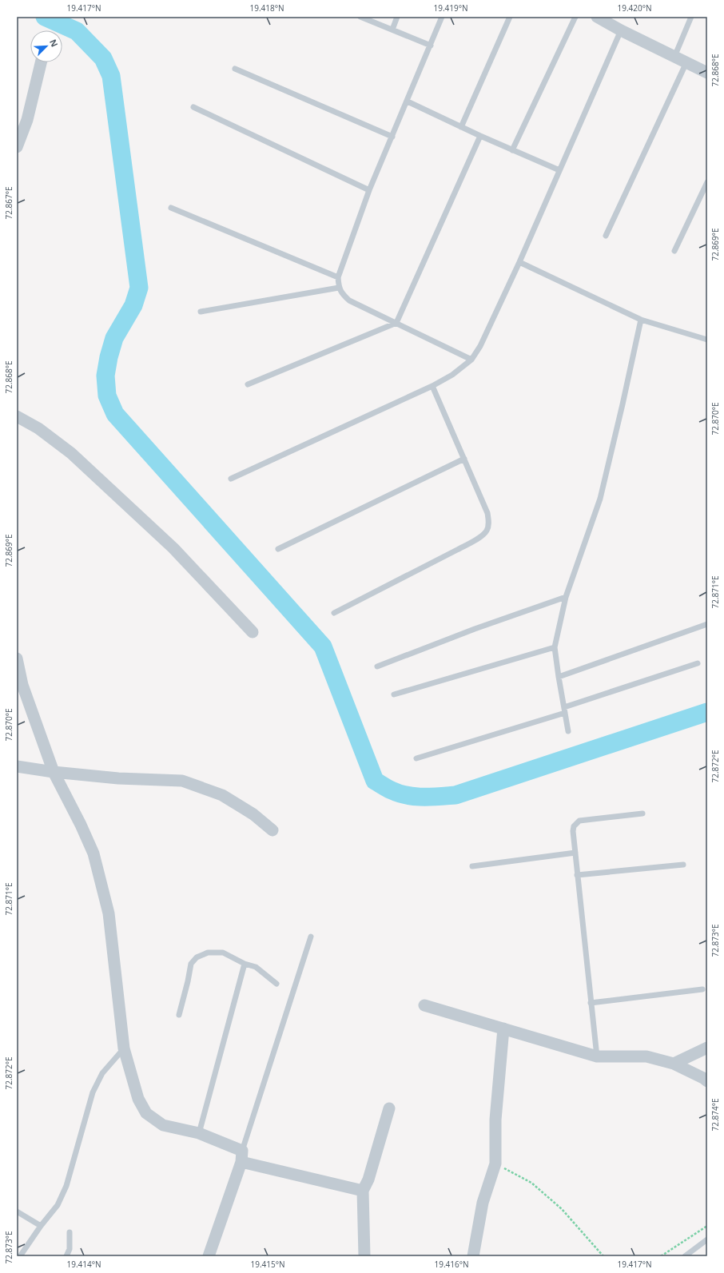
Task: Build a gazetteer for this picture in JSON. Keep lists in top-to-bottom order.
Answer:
{
  "north": "top right",
  "coordinates": [
    "19.417°N",
    "19.418°N",
    "19.419°N",
    "19.420°N",
    "72.868°E",
    "72.867°E",
    "72.869°E",
    "72.870°E",
    "72.871°E",
    "72.872°E",
    "72.873°E",
    "72.874°E",
    "19.414°N",
    "19.415°N",
    "19.416°N"
  ]
}
